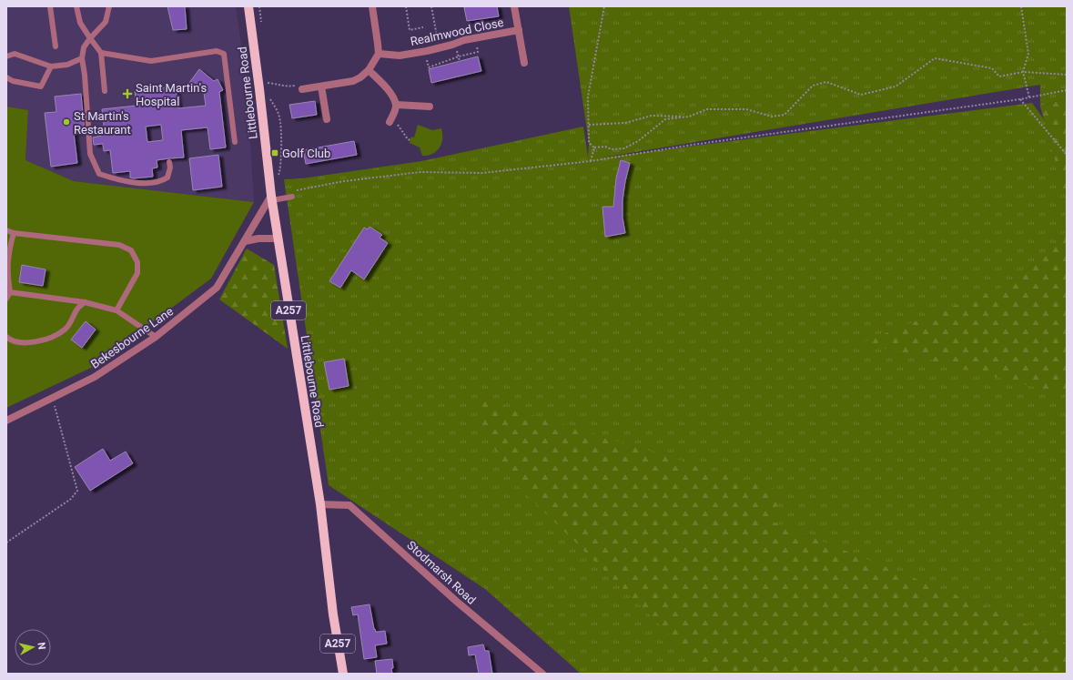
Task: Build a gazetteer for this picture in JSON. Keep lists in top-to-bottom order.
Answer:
{
  "streets": {
    "main road": ["Littlebourne Road", "A257"],
    "street": ["Realmwood Close", "Bekesbourne Lane", "Stodmarsh Road"]
  },
  "crossings": [
    ["Littlebourne Road", "Bekesbourne Lane"],
    ["Littlebourne Road", "Stodmarsh Road"]
  ],
  "places": {
    "health": ["Saint Martin's Hospital"],
    "other": ["St Martin's Restaurant"],
    "transit": ["Golf Club"]
  },
  "north": "right"
}
